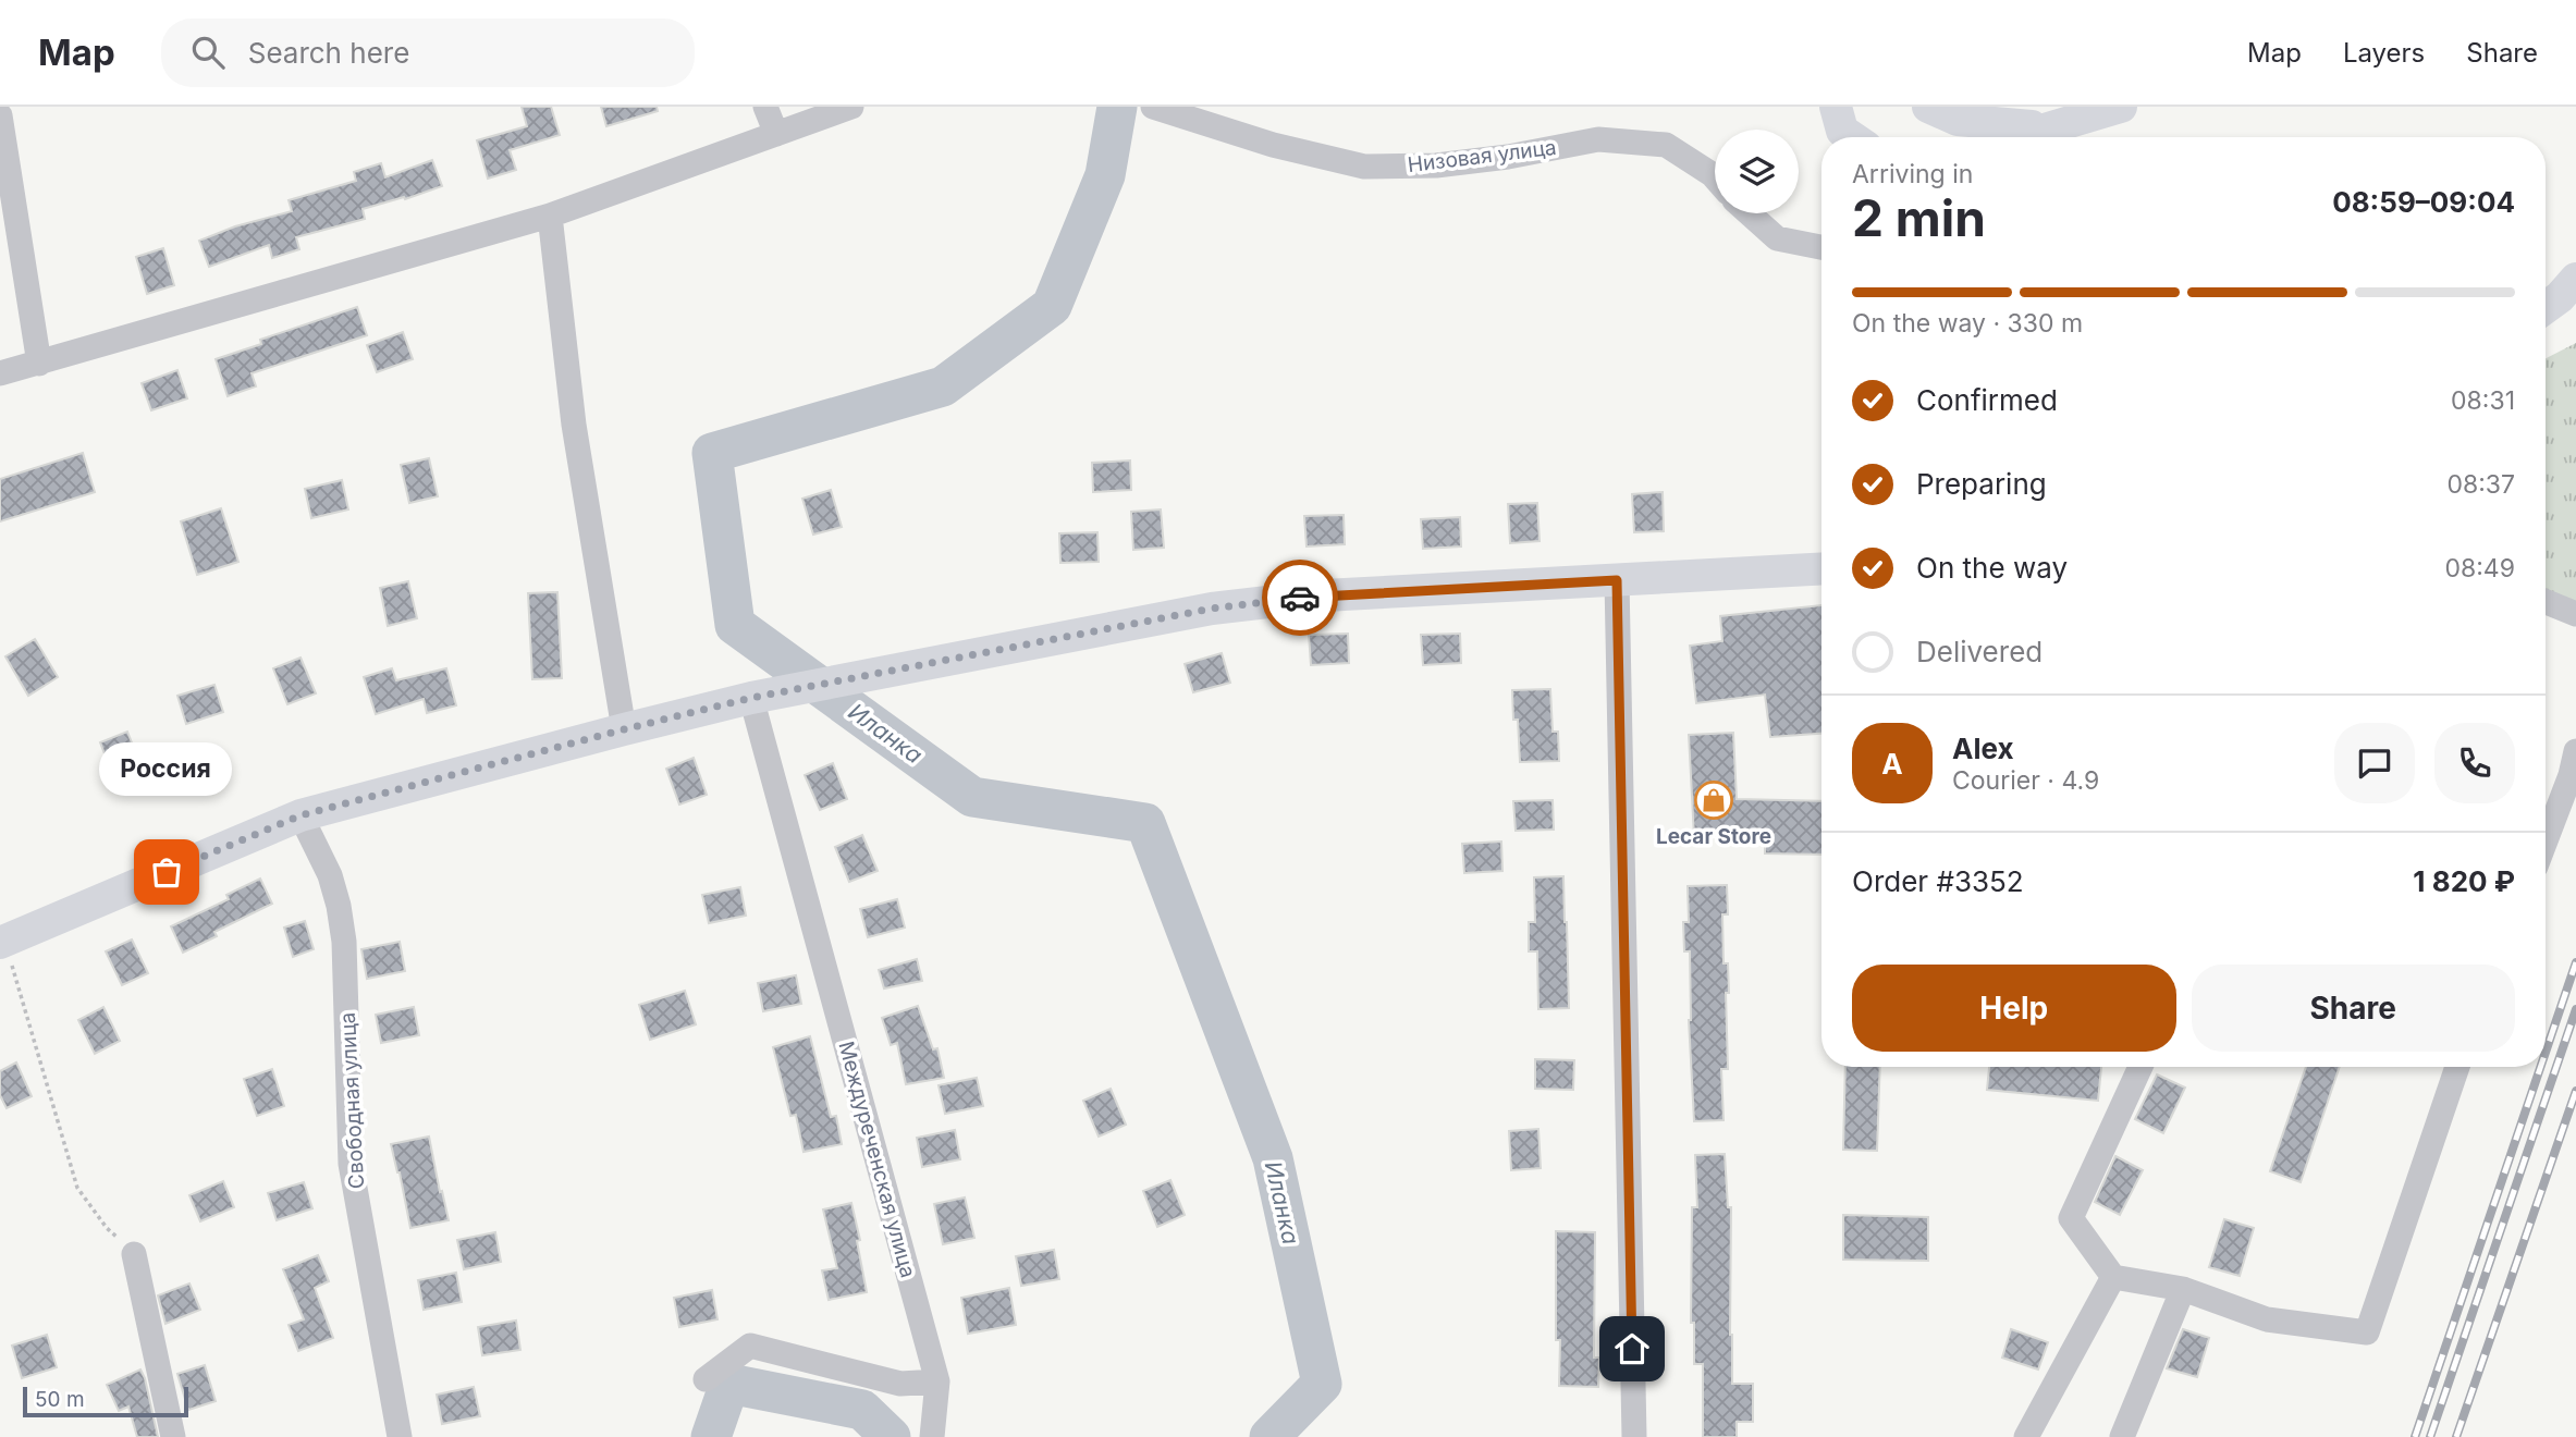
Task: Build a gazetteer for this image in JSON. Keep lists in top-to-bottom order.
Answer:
{
  "streets": {
    "street": ["Низовая улица", "Свободная улица", "Междуреченская улица"]
  },
  "water": ["Иланка"],
  "places": {
    "shop": ["Lecar Store"],
    "other": ["Россия"]
  },
  "scale_bar": "50 m",
  "page": {
    "header": "Map",
    "search": "Search here",
    "nav": ["Map", "Layers", "Share"],
    "heading": ["2 min", "Arriving in", "08:59–09:04"],
    "panel": [
      "Alex",
      "Courier · 4.9",
      "Order #3352",
      "1 820 ₽"
    ],
    "bar": "On the way · 330 m",
    "list": [
      ["Confirmed", "08:31"],
      ["Preparing", "08:37"],
      ["On the way", "08:49"],
      "Delivered"
    ],
    "round": "A",
    "bubble": "Россия",
    "buttons": ["Help", "Share"],
    "scale": "50 m"
  }
}
